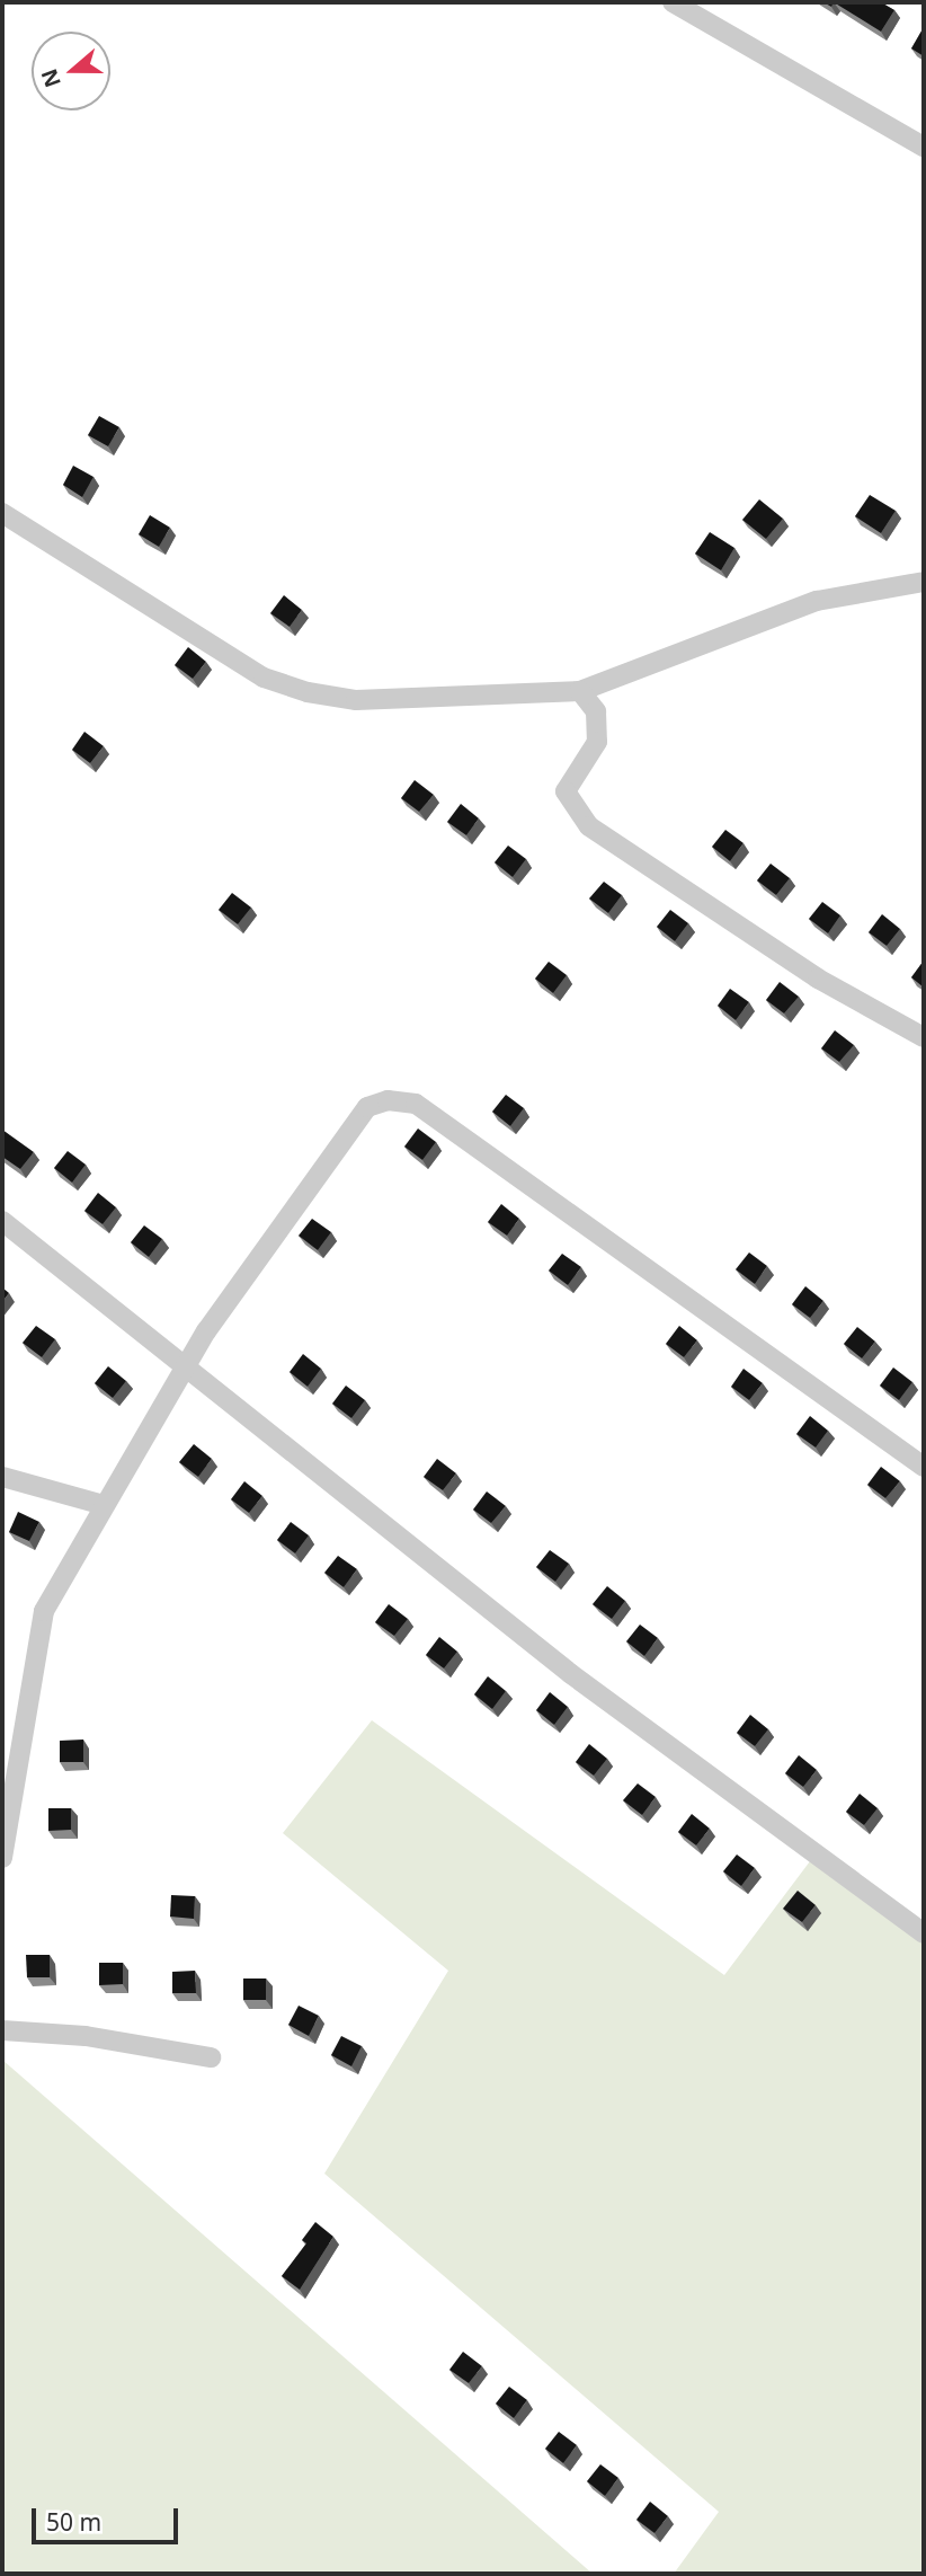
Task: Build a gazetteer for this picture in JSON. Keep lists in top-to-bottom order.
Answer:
{
  "scale_bar": "50 m",
  "north": "left"
}
